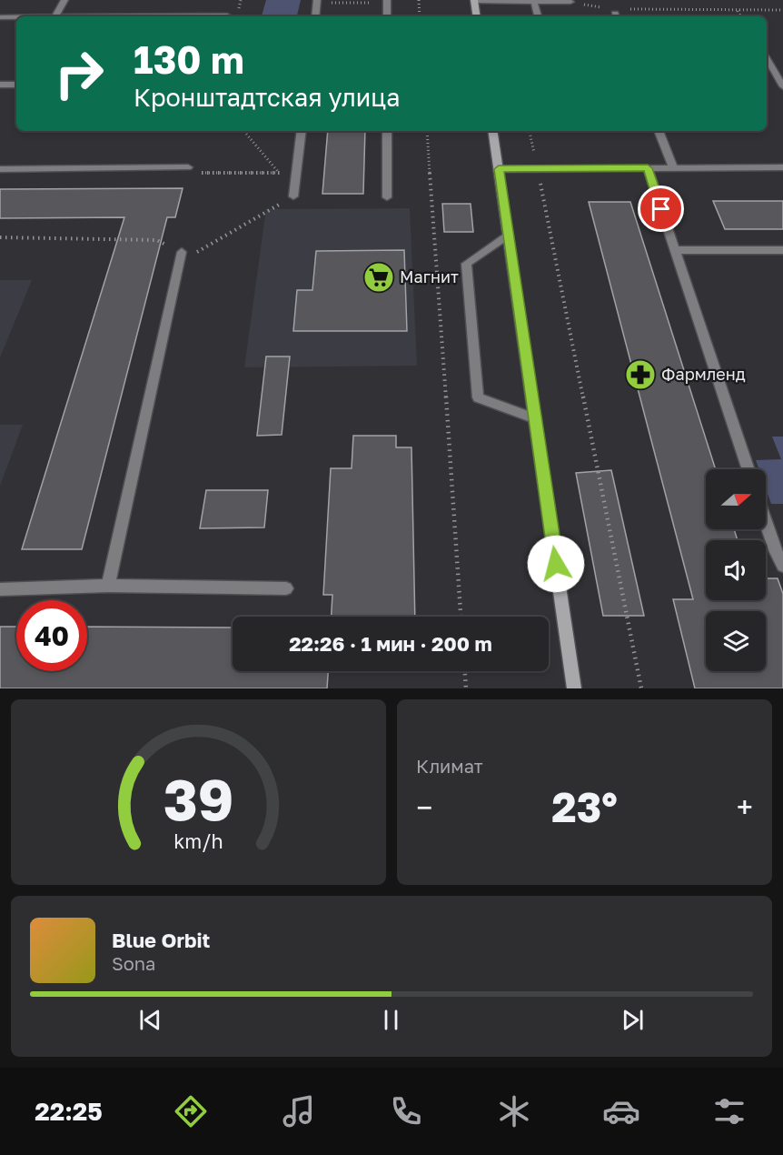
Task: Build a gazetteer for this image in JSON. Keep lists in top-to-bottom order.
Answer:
{
  "places": {
    "supermarket": ["Магнит"],
    "pharmacy": ["Фармленд"]
  },
  "north": "right",
  "page": {
    "turn": ["130 m", "Кронштадтская улица"],
    "limit": "40",
    "trip": "22:26 · 1 мин · 200 m",
    "tile": "Климат",
    "heat": ["−", "23°", "+"],
    "song": ["Blue Orbit", "Sona"],
    "tabs": "22:25",
    "gauge": ["39", "km/h"]
  }
}
